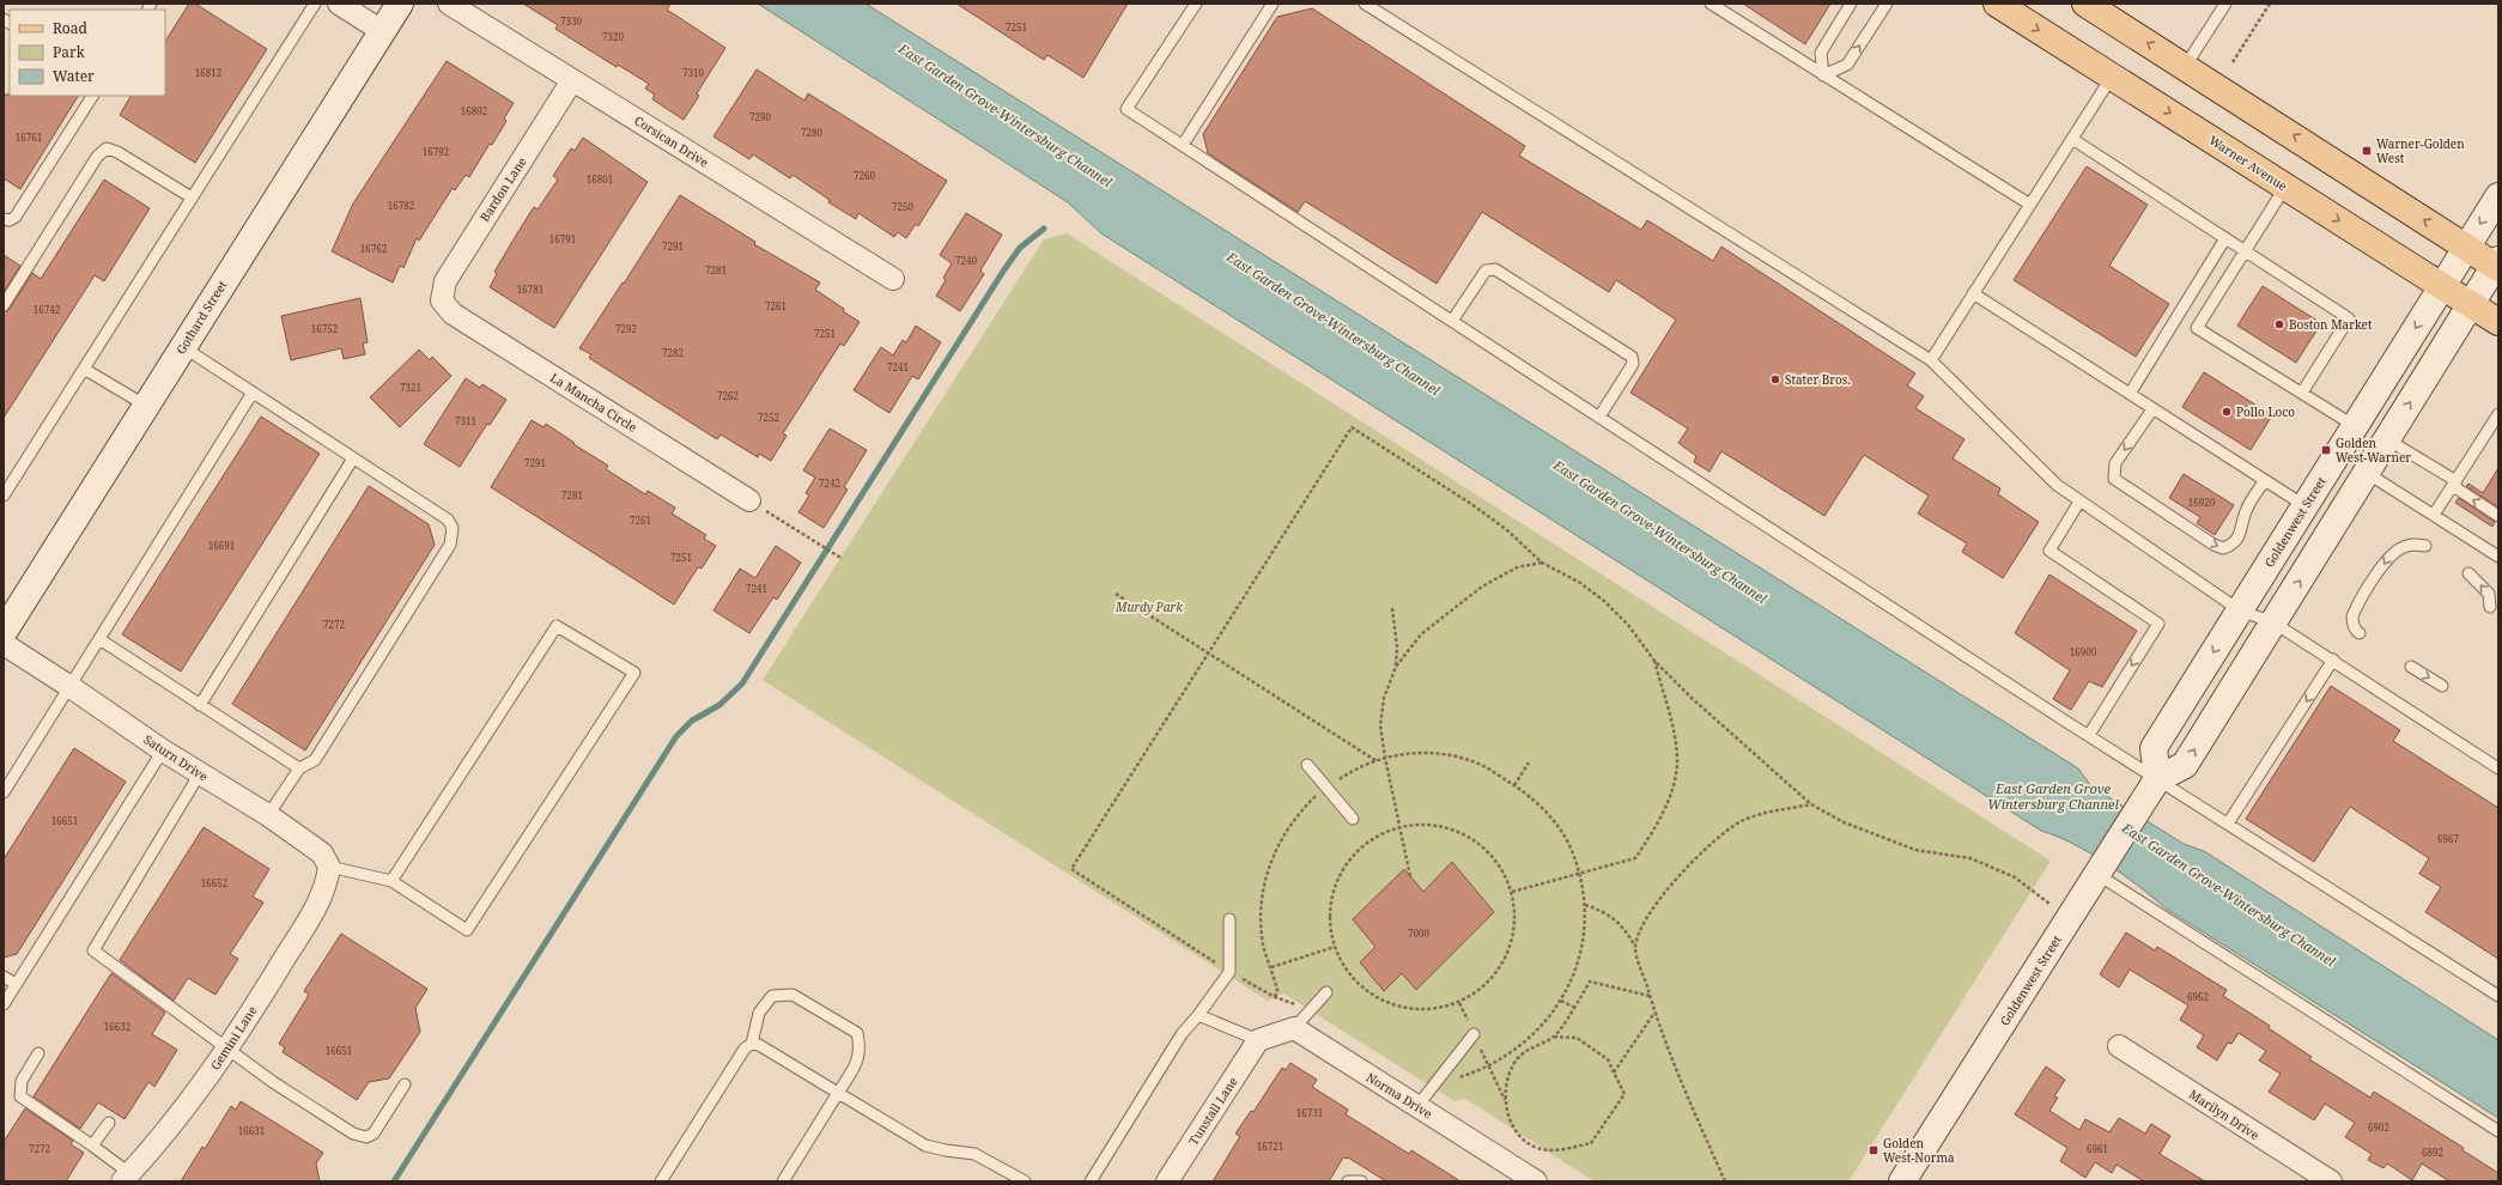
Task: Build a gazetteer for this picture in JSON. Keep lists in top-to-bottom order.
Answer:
{
  "streets": {
    "main road": ["Warner Avenue", "Gothard Street", "Goldenwest Street"],
    "street": [
      "Corsican Drive",
      "Bardon Lane",
      "La Mancha Circle",
      "Saturn Drive",
      "Gemini Lane",
      "Norma Drive",
      "Tunstall Lane",
      "Marilyn Drive"
    ]
  },
  "crossings": [
    ["Corsican Drive", "Bardon Lane"],
    ["Warner Avenue", "Goldenwest Street"],
    ["Bardon Lane", "La Mancha Circle"],
    ["Saturn Drive", "Gemini Lane"]
  ],
  "water": ["East Garden Grove-Wintersburg Channel", "East Garden Grove Wintersburg Channel"],
  "parks": ["Murdy Park"],
  "places": {
    "transit": ["Warner-Golden West", "Golden West-Warner", "Golden West-Norma"],
    "other": ["Boston Market", "Stater Bros.", "Pollo Loco"]
  },
  "house_numbers": [
    "7330",
    "7251",
    "7320",
    "16812",
    "7310",
    "16802",
    "7290",
    "7280",
    "16761",
    "16792",
    "7260",
    "16801",
    "16782",
    "7250",
    "16791",
    "7291",
    "16762",
    "7240",
    "7281",
    "16781",
    "7261",
    "16742",
    "16752",
    "7292",
    "7251",
    "7282",
    "7241",
    "7321",
    "7262",
    "7252",
    "7311",
    "7291",
    "7242",
    "7281",
    "16920",
    "7261",
    "16691",
    "7251",
    "7241",
    "7272",
    "16900",
    "16651",
    "6967",
    "16652",
    "7000",
    "6962",
    "16632",
    "16651",
    "16731",
    "6902",
    "16631",
    "16721",
    "7272",
    "6961",
    "6892"
  ],
  "legend": ["Road", "Park", "Water"]
}
